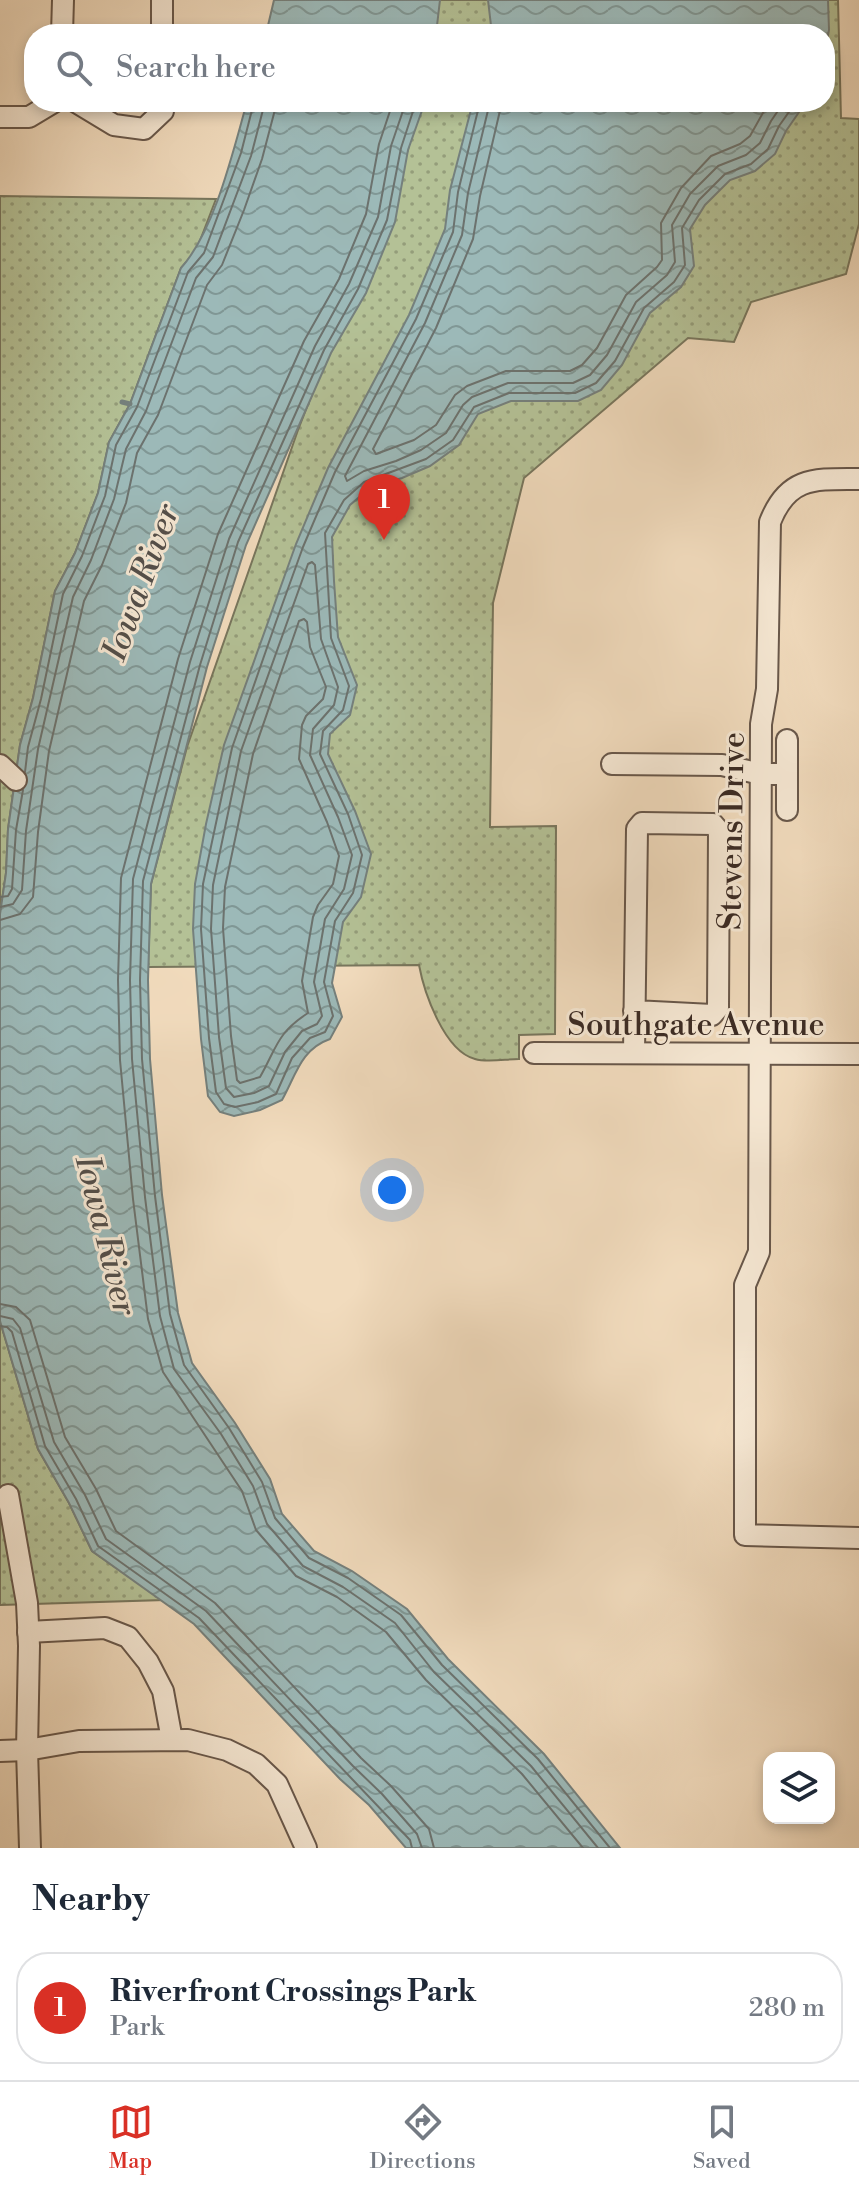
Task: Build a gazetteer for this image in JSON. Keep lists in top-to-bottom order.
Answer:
{
  "streets": {
    "street": ["Stevens Drive", "Southgate Avenue"]
  },
  "crossings": [
    ["Stevens Drive", "Southgate Avenue"]
  ],
  "water": ["Iowa River"],
  "page": {
    "search": "Search here",
    "pins": "1",
    "heading": "Nearby",
    "list": [
      {
        "mark": "1",
        "name": "Riverfront Crossings Park",
        "note": "Park",
        "value": "280 m"
      }
    ],
    "nav": ["Map", "Directions", "Saved"]
  }
}
